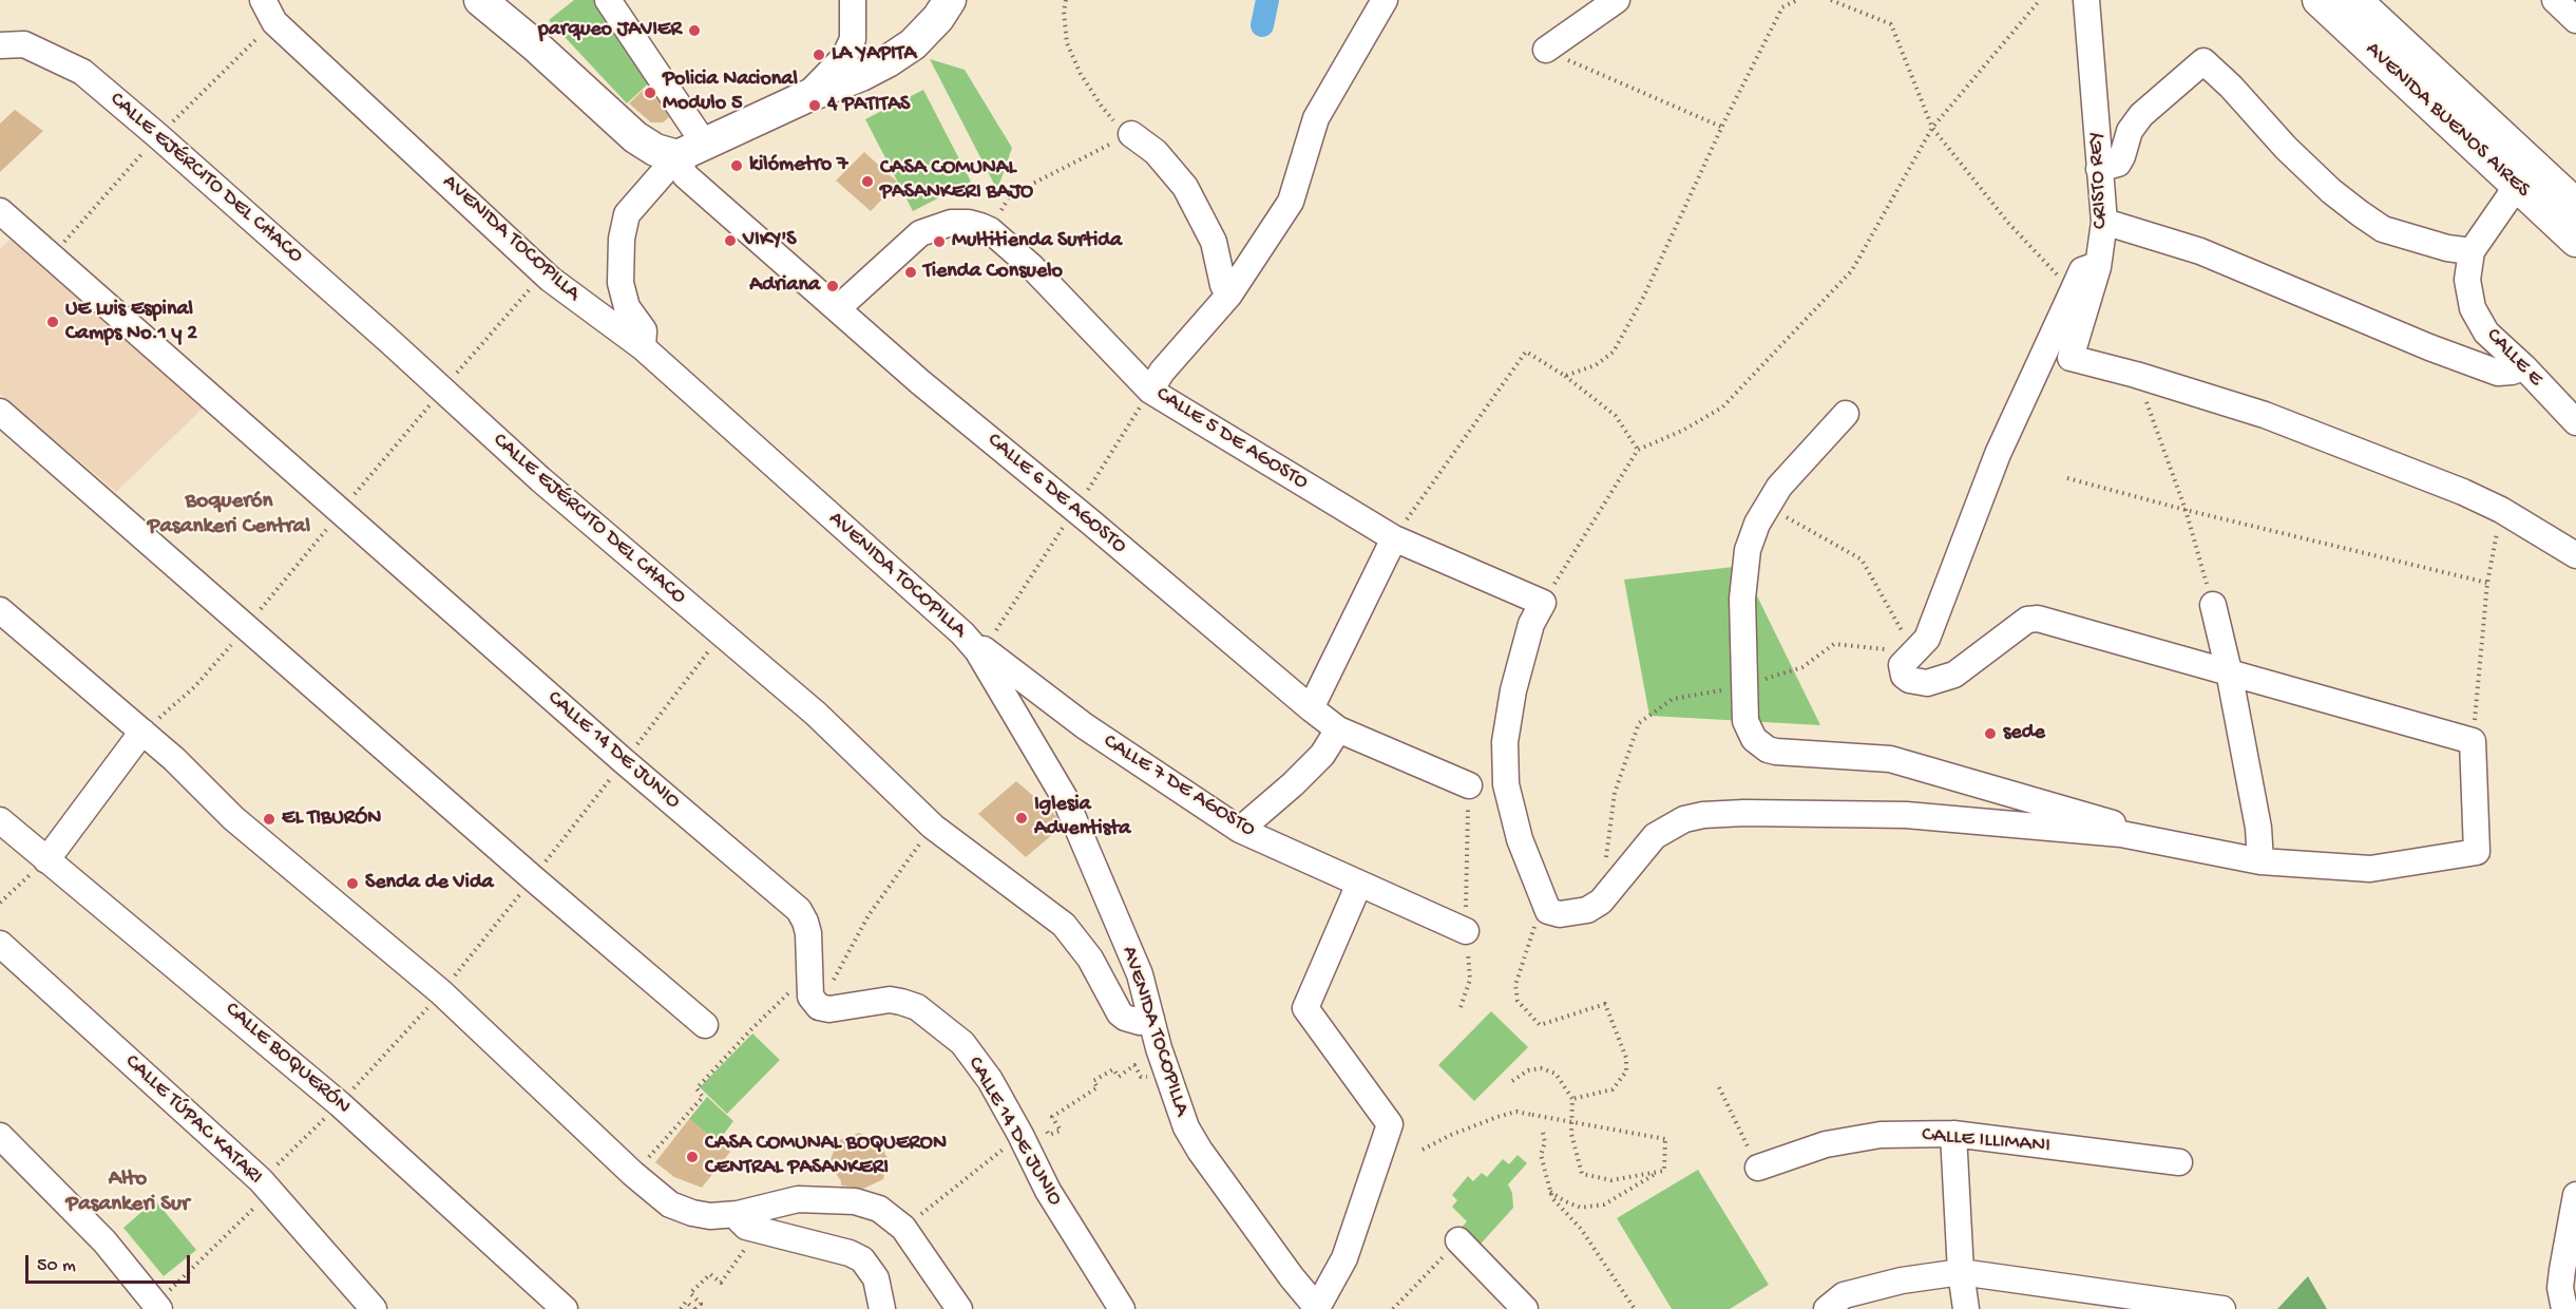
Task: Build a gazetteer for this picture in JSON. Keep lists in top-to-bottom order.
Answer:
{
  "streets": {
    "main road": ["AVENIDA BUENOS AIRES"],
    "street": [
      "CALLE EJÉRCITO DEL CHACO",
      "CRISTO REY",
      "AVENIDA TOCOPILLA",
      "CALLE E",
      "CALLE 5 DE AGOSTO",
      "CALLE 6 DE AGOSTO",
      "CALLE 14 DE JUNIO",
      "CALLE 7 DE AGOSTO",
      "CALLE BOQUERÓN",
      "CALLE TÚPAC KATARI",
      "CALLE ILLIMANI"
    ]
  },
  "crossings": [
    ["AVENIDA BUENOS AIRES", "CALLE E"],
    ["CALLE EJÉRCITO DEL CHACO", "AVENIDA TOCOPILLA"],
    ["AVENIDA TOCOPILLA", "CALLE 7 DE AGOSTO"],
    ["CALLE 5 DE AGOSTO", "CALLE 6 DE AGOSTO"]
  ],
  "districts": ["Boquerón Pasankeri Central", "Alto Pasankeri Sur"],
  "places": [
    "parqueo JAVIER",
    "LA YAPITA",
    "Policia Nacional Modulo 5",
    "4 PATITAS",
    "kilómetro 7",
    "CASA COMUNAL PASANKERI BAJO",
    "VIKY'S",
    "Multitienda Surtida",
    "Tienda Consuelo",
    "Adriana",
    "UE Luis Espinal Camps No.1 y 2",
    "sede",
    "Iglesia Adventista",
    "EL TIBURÓN",
    "Senda de Vida",
    "CASA COMUNAL BOQUERON CENTRAL PASANKERI"
  ],
  "scale_bar": "50 m"
}
